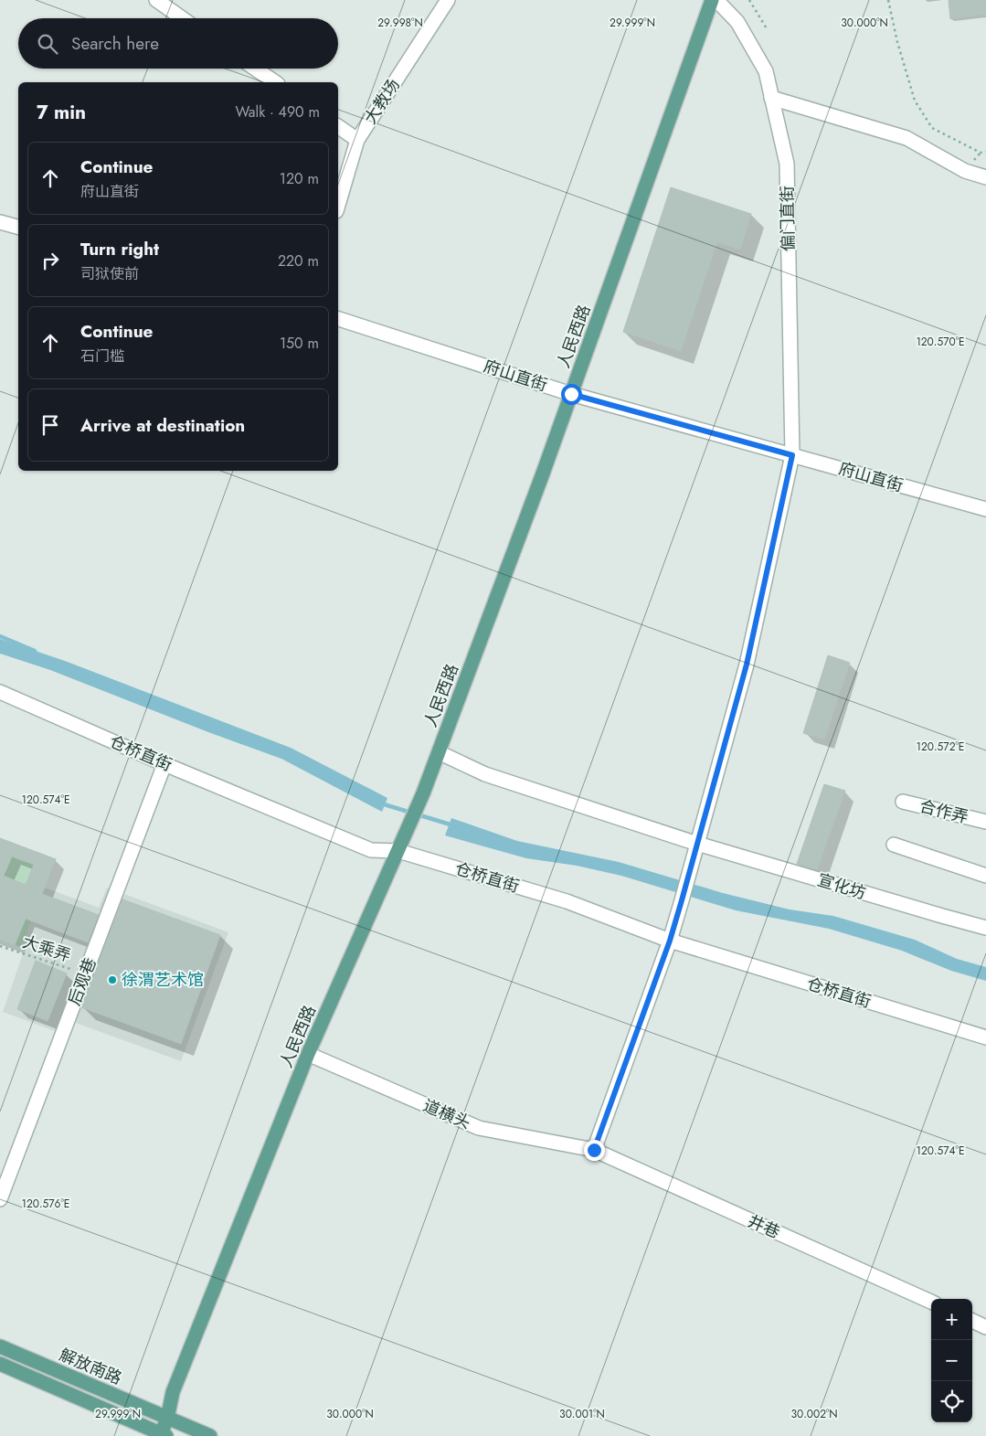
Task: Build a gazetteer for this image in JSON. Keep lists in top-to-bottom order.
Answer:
{
  "streets": {
    "main road": ["人民西路", "解放南路"],
    "street": [
      "大教场",
      "偏门直街",
      "府山直街",
      "仓桥直街",
      "合作弄",
      "宣化坊",
      "后观巷",
      "道横头",
      "井巷"
    ],
    "path": ["大乘弄"]
  },
  "crossings": [
    ["偏门直街", "府山直街"],
    ["偏门直街", "仓桥直街"],
    ["偏门直街", "宣化坊"],
    ["偏门直街", "道横头"],
    ["偏门直街", "井巷"],
    ["人民西路", "府山直街"],
    ["人民西路", "仓桥直街"],
    ["人民西路", "宣化坊"],
    ["人民西路", "道横头"],
    ["仓桥直街", "后观巷"],
    ["大乘弄", "后观巷"],
    ["道横头", "井巷"]
  ],
  "places": ["徐渭艺术馆"],
  "page": {
    "search": "Search here",
    "heading": ["7 min", "Walk · 490 m"],
    "list": [
      ["Continue", "府山直街", "120 m"],
      ["Turn right", "司狱使前", "220 m"],
      ["Continue", "石门槛", "150 m"],
      "Arrive at destination"
    ],
    "map_buttons": ["+", "−"]
  },
  "coordinates": [
    "29.999°N",
    "30.000°N",
    "29.998°N",
    "120.570°E",
    "120.572°E",
    "120.574°E",
    "120.576°E",
    "30.001°N",
    "30.002°N"
  ]
}
